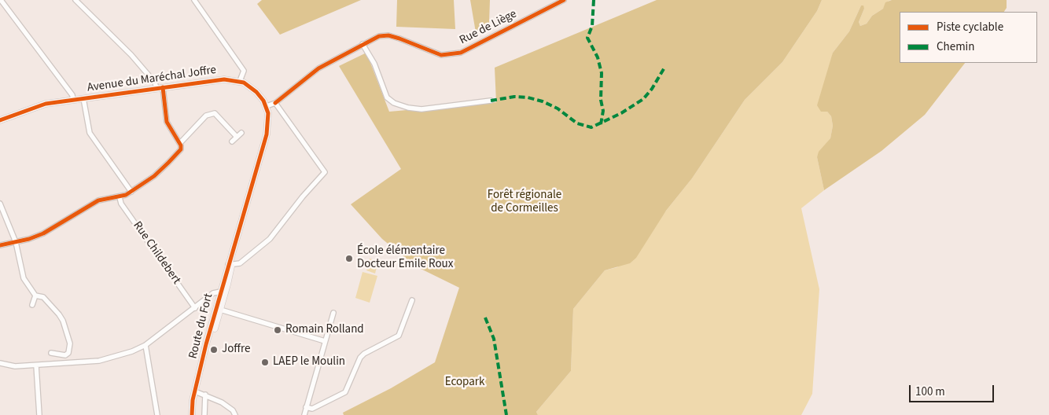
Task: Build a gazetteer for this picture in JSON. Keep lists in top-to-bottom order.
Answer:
{
  "streets": {
    "street": [
      "Rue de Liège",
      "Avenue du Maréchal Joffre",
      "Rue Childebert",
      "Route du Fort"
    ]
  },
  "parks": ["Forêt régionale de Cormeilles", "Ecopark"],
  "places": [
    "École élémentaire Docteur Emile Roux",
    "Romain Rolland",
    "Joffre",
    "LAEP le Moulin"
  ],
  "legend": ["Piste cyclable", "Chemin"],
  "scale_bar": "100 m"
}
